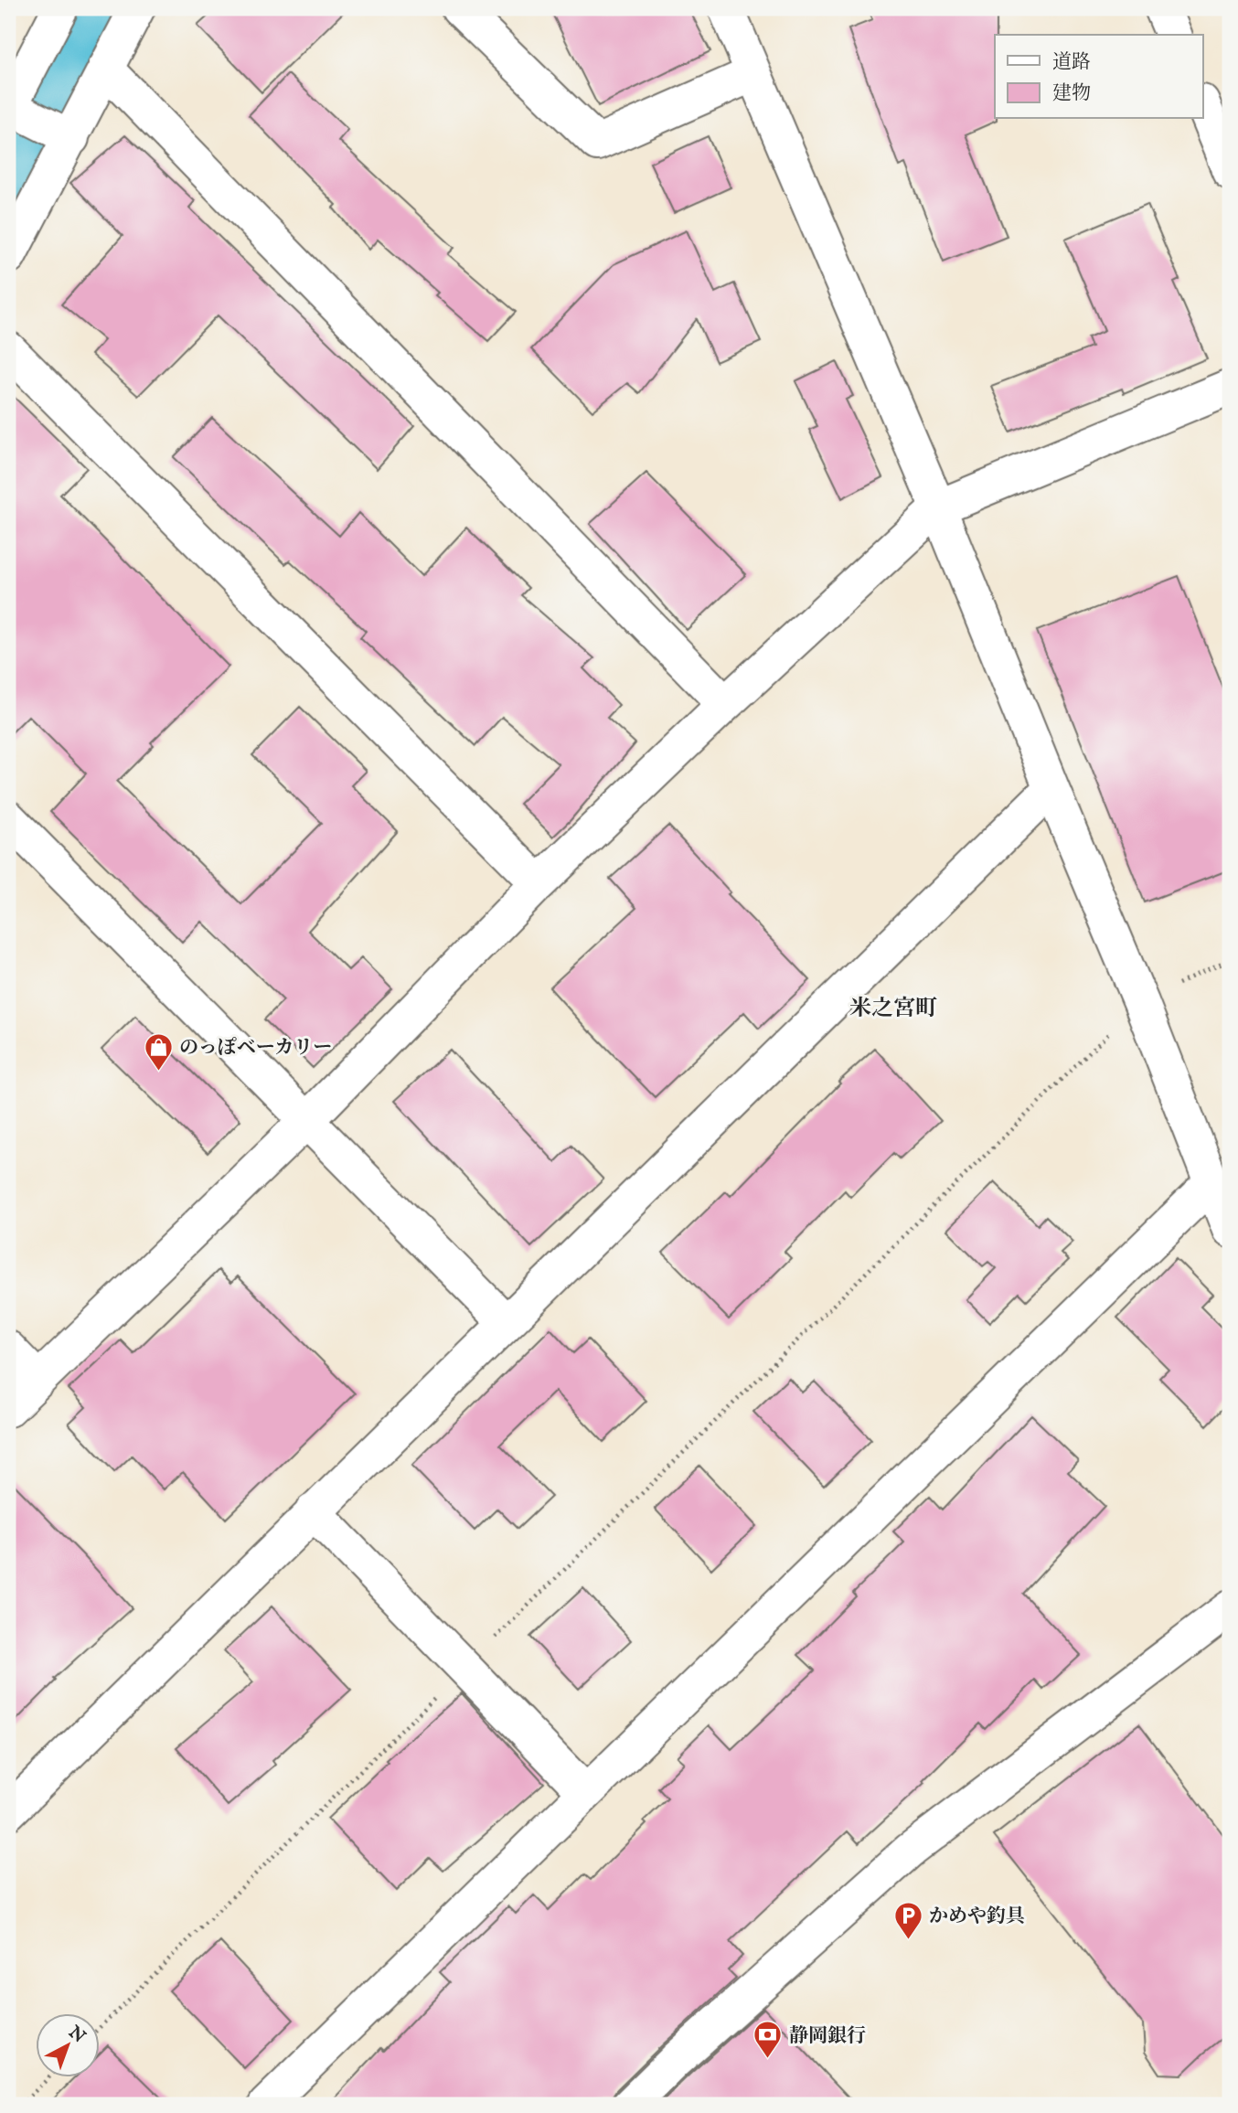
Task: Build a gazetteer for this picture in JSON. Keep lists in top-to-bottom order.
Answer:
{
  "districts": ["米之宮町"],
  "places": {
    "shop": ["のっぽベーカリー"],
    "parking": ["かめや釣具"],
    "bank": ["静岡銀行"]
  },
  "legend": ["道路", "建物"],
  "north": "top right"
}
